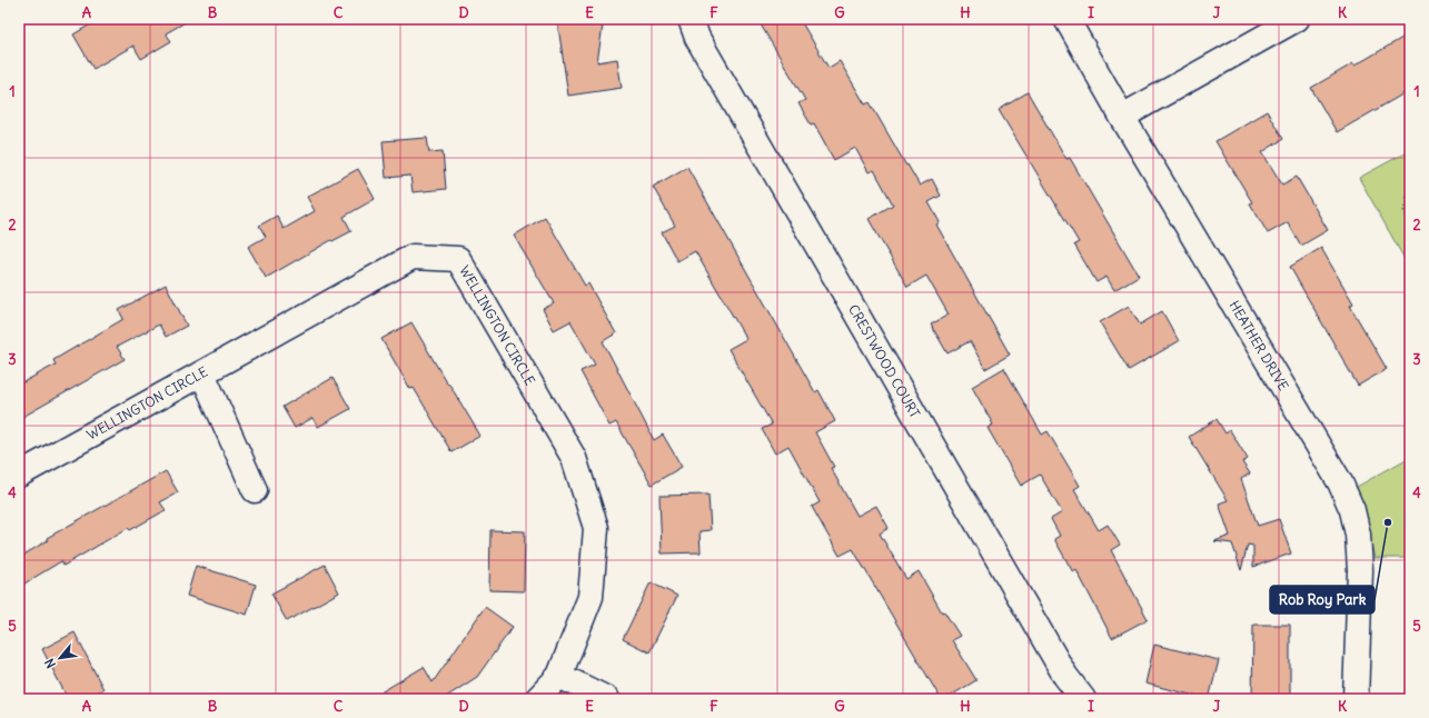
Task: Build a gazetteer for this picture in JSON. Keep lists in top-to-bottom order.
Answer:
{
  "streets": {
    "street": ["WELLINGTON CIRCLE", "HEATHER DRIVE", "CRESTWOOD COURT"]
  },
  "places": ["Rob Roy Park"],
  "north": "bottom left",
  "grid": {
    "columns": [
      "A",
      "B",
      "C",
      "D",
      "E",
      "F",
      "G",
      "H",
      "I",
      "J",
      "K"
    ],
    "rows": [
      "1",
      "2",
      "3",
      "4",
      "5"
    ]
  }
}
